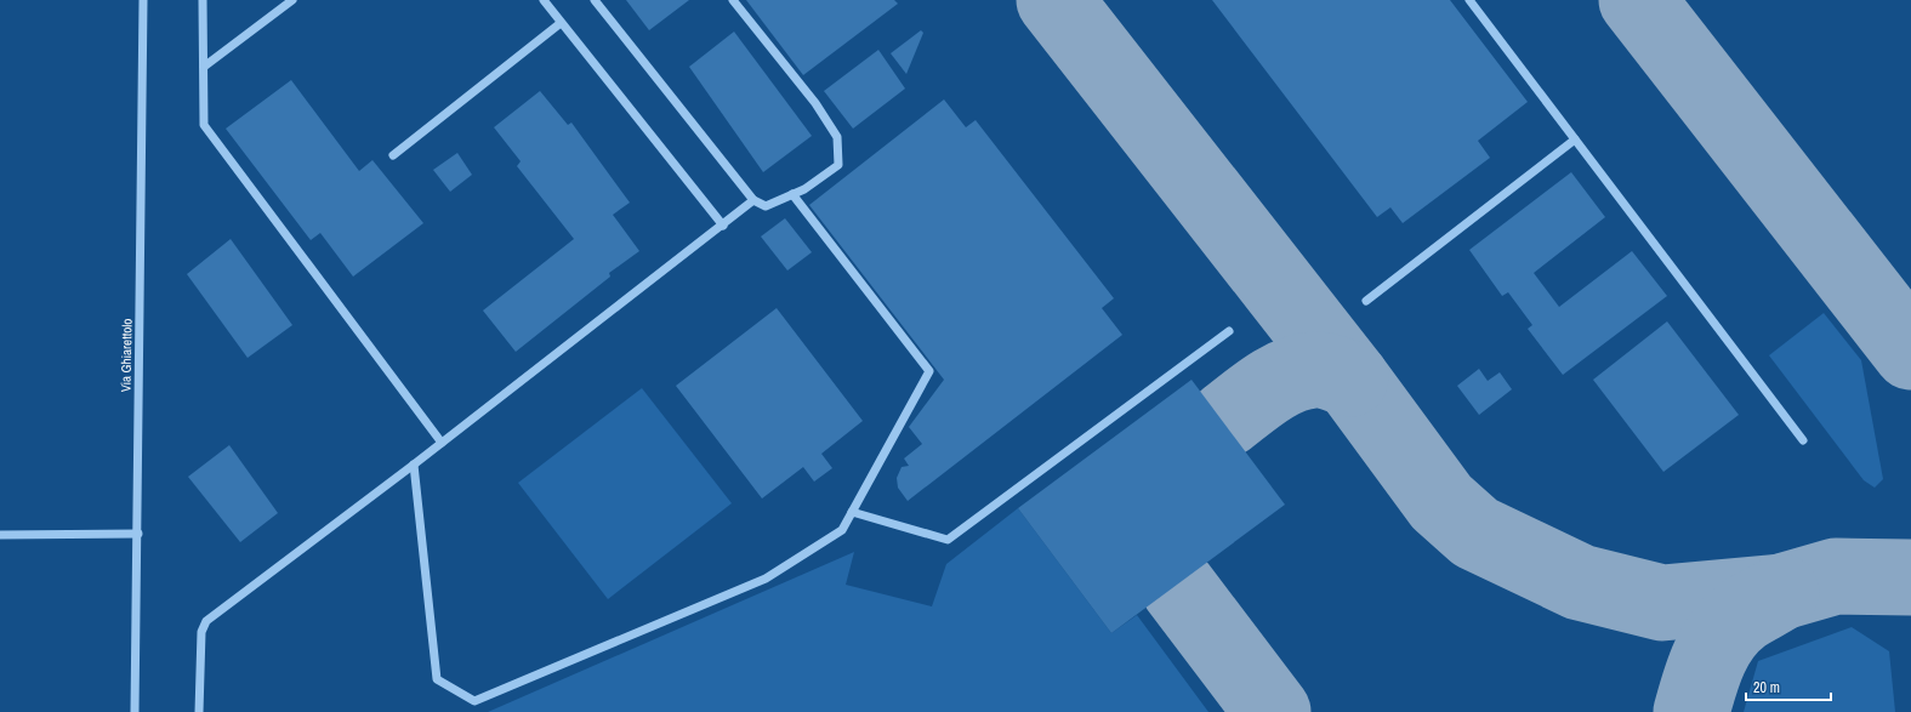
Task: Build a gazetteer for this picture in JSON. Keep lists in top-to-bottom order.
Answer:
{
  "streets": {
    "street": ["Via Ghiarettolo"]
  },
  "scale_bar": "20 m"
}
